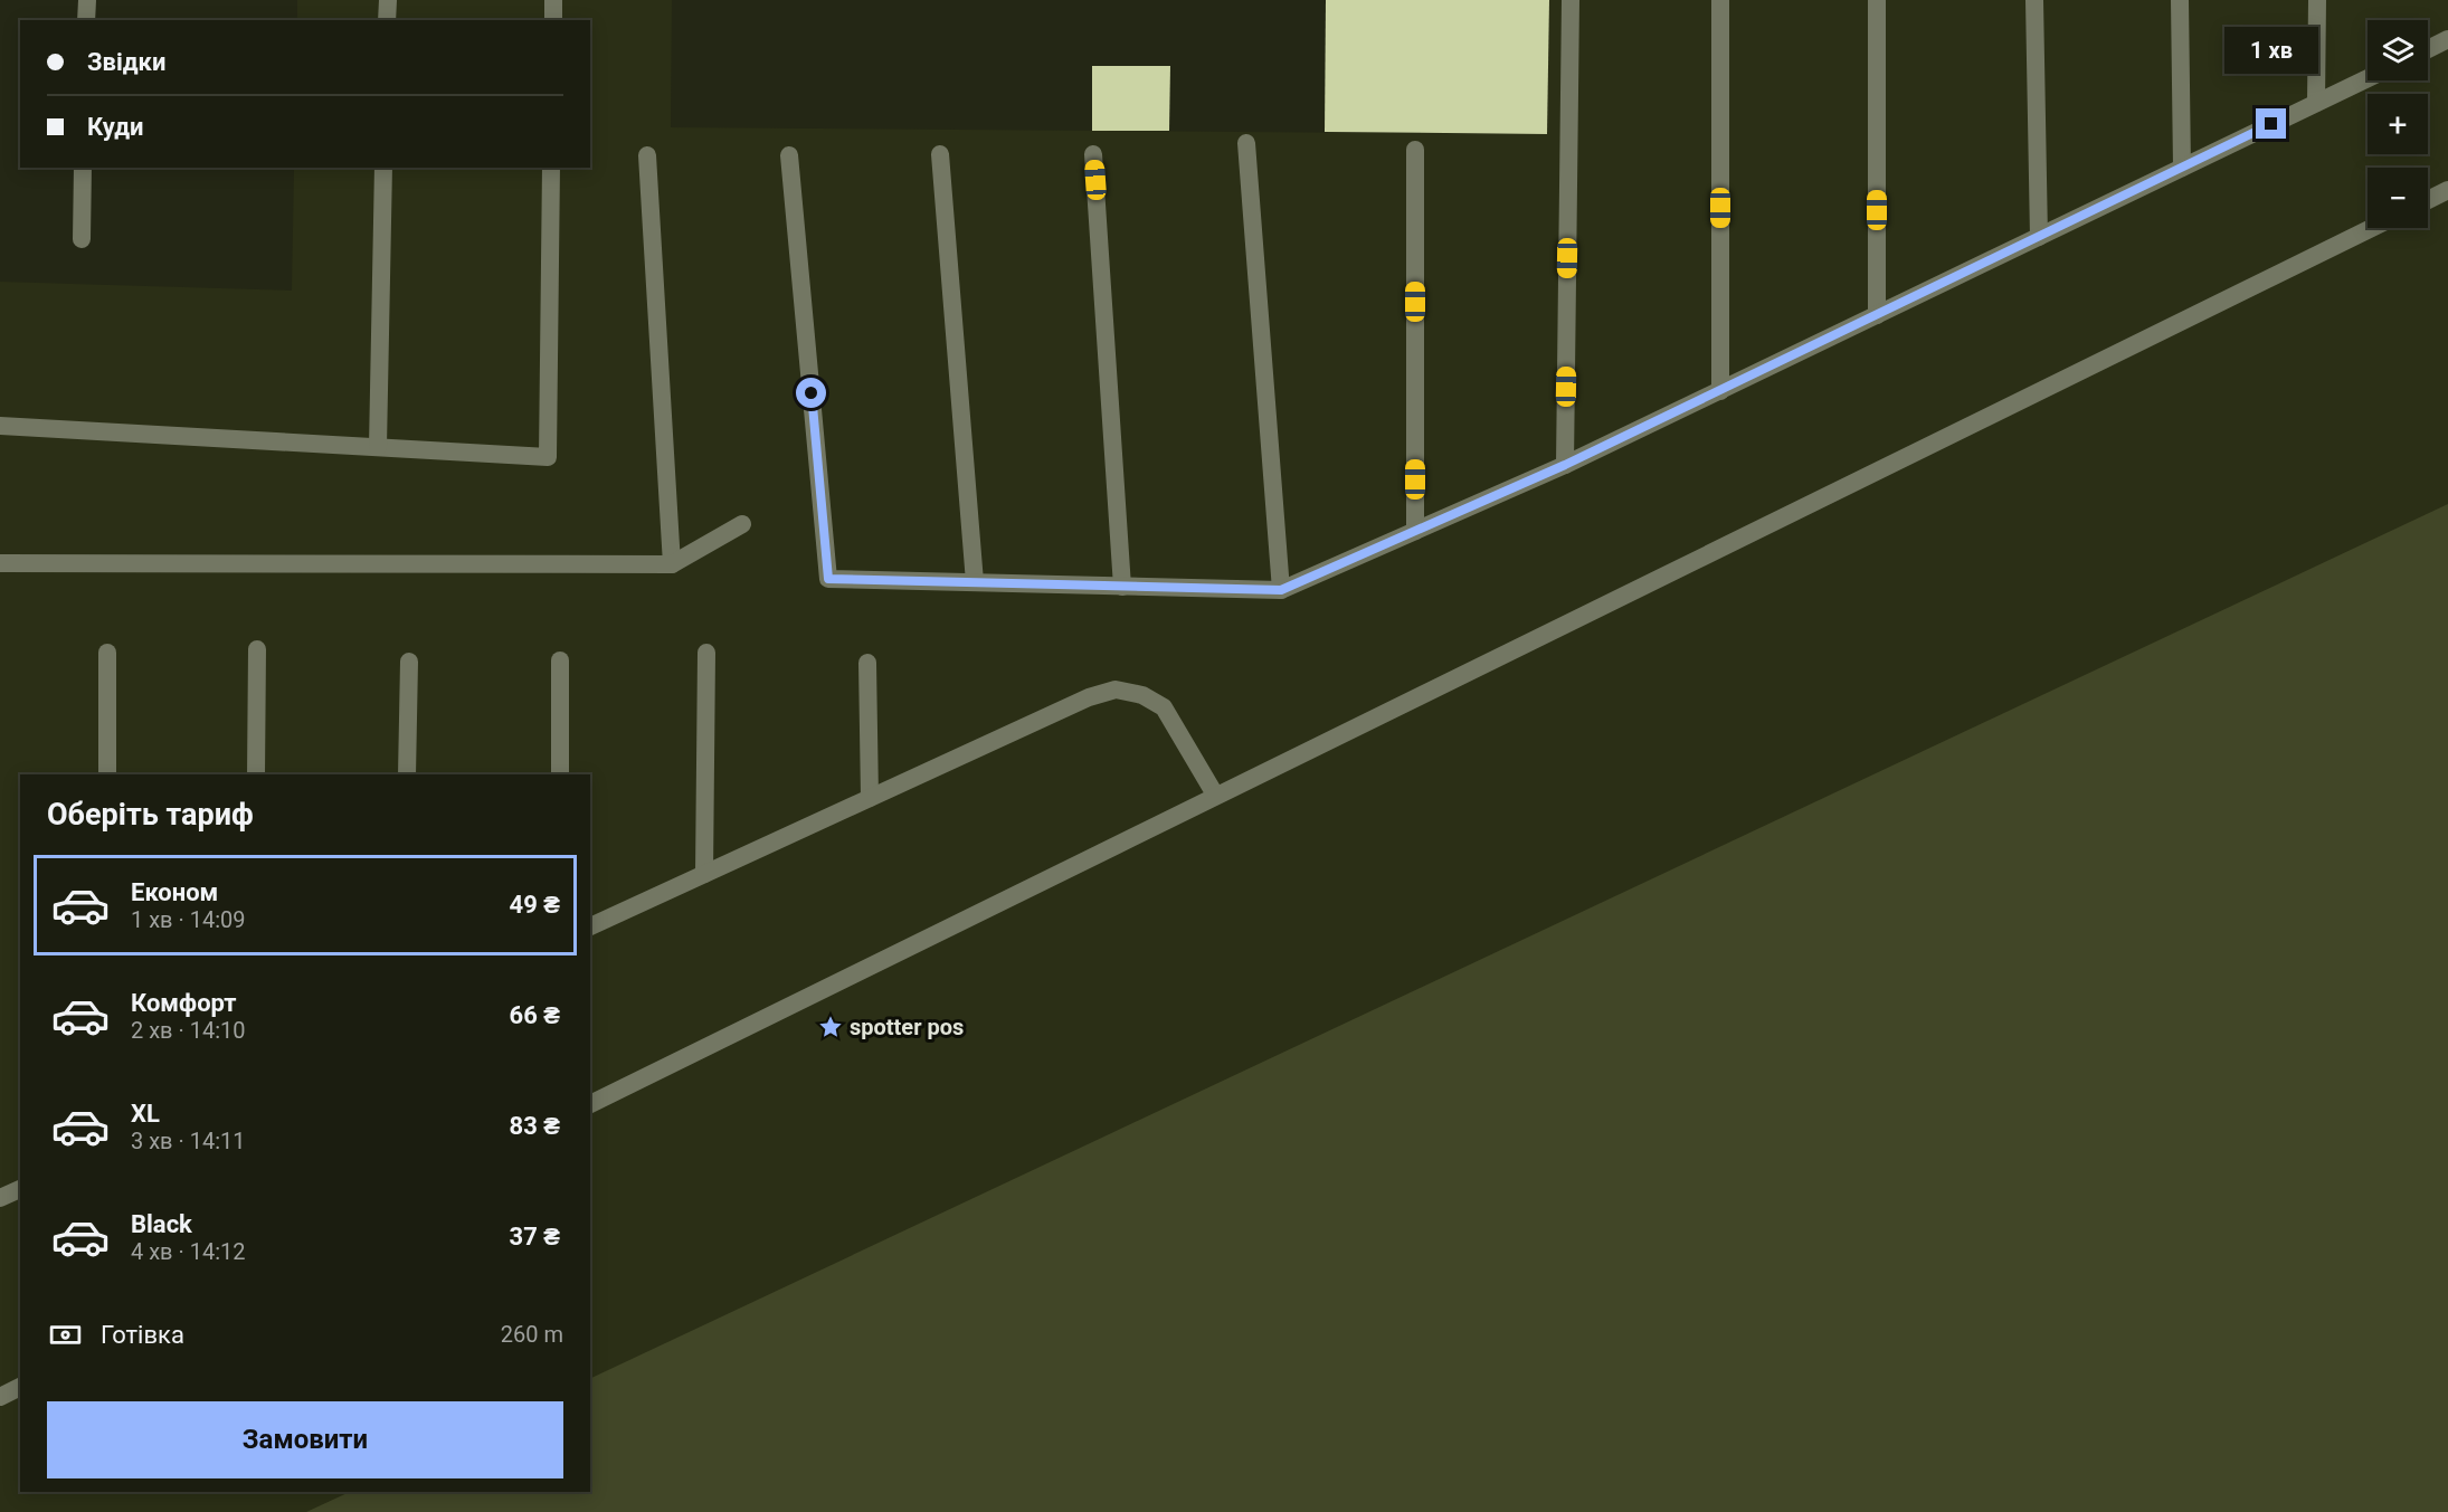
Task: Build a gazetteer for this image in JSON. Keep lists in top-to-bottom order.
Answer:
{
  "places": {
    "place": ["spotter pos"]
  },
  "page": {
    "map_buttons": ["+", "−"],
    "banner": ["Звідки", "Куди"],
    "bubble": "1 хв",
    "heading": "Оберіть тариф",
    "list": [
      {
        "name": "Економ",
        "note": "1 хв · 14:09",
        "value": "49 ₴"
      },
      {
        "name": "Комфорт",
        "note": "2 хв · 14:10",
        "value": "66 ₴"
      },
      {
        "name": "XL",
        "note": "3 хв · 14:11",
        "value": "83 ₴"
      },
      {
        "name": "Black",
        "note": "4 хв · 14:12",
        "value": "37 ₴"
      }
    ],
    "pay": ["Готівка", "260 m"],
    "buttons": "Замовити"
  }
}
